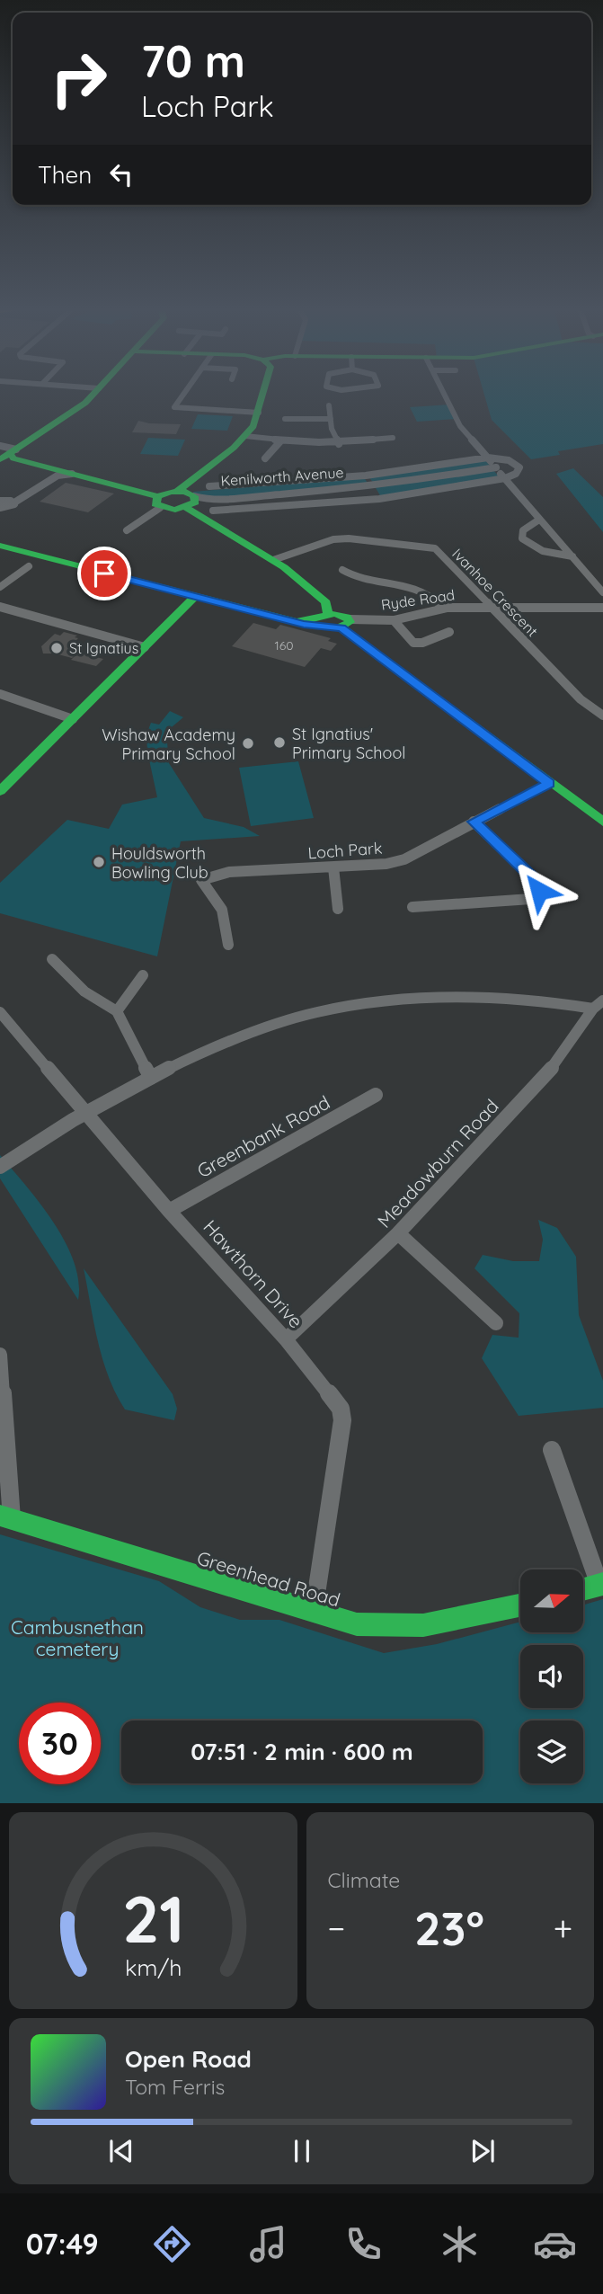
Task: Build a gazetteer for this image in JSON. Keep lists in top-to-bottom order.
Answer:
{
  "streets": {
    "main road": ["Greenhead Road"],
    "street": [
      "Kenilworth Avenue",
      "Ivanhoe Crescent",
      "Ryde Road",
      "Loch Park",
      "Greenbank Road",
      "Meadowburn Road",
      "Hawthorn Drive"
    ]
  },
  "crossings": [
    ["Ivanhoe Crescent", "Ryde Road"],
    ["Greenbank Road", "Hawthorn Drive"],
    ["Meadowburn Road", "Hawthorn Drive"],
    ["Hawthorn Drive", "Greenhead Road"]
  ],
  "parks": ["Cambusnethan cemetery"],
  "places": [
    "St Ignatius",
    "St Ignatius' Primary School",
    "Wishaw Academy Primary School",
    "Houldsworth Bowling Club"
  ],
  "house_numbers": ["160"],
  "north": "right",
  "page": {
    "turn": ["70 m", "Loch Park"],
    "then": "Then",
    "limit": "30",
    "trip": "07:51 · 2 min · 600 m",
    "tile": "Climate",
    "heat": ["−", "23°", "+"],
    "song": ["Open Road", "Tom Ferris"],
    "tabs": "07:49",
    "gauge": ["21", "km/h"]
  }
}
